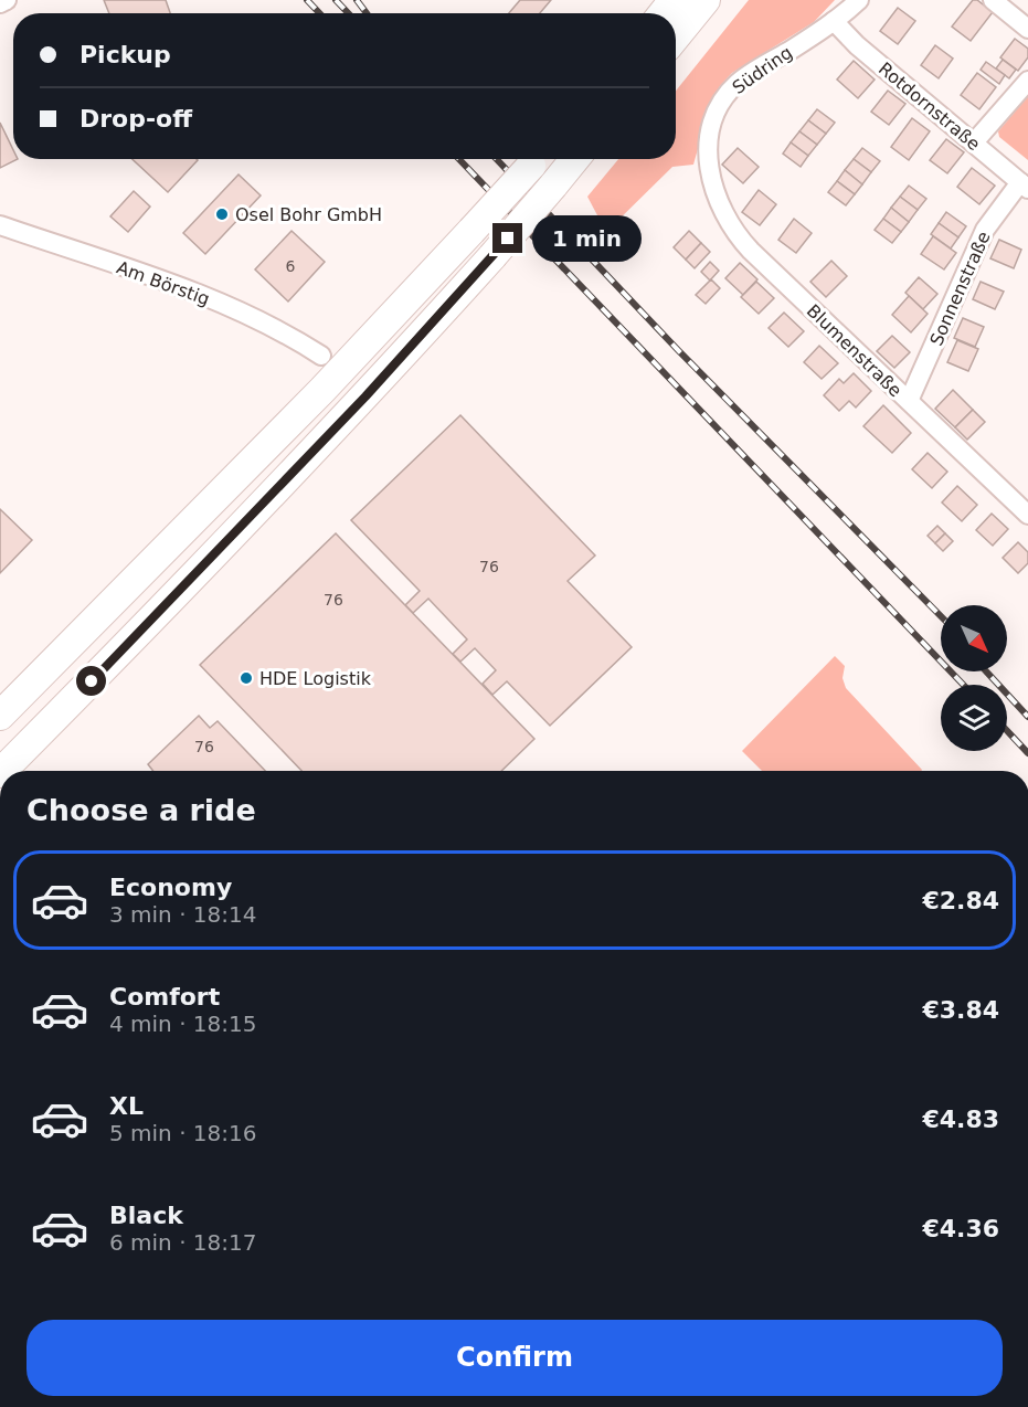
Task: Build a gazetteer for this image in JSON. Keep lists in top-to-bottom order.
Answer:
{
  "streets": {
    "street": [
      "Südring",
      "Rotdornstraße",
      "Am Börstig",
      "Sonnenstraße",
      "Blumenstraße"
    ]
  },
  "crossings": [
    ["Südring", "Rotdornstraße"],
    ["Südring", "Blumenstraße"],
    ["Rotdornstraße", "Sonnenstraße"],
    ["Sonnenstraße", "Blumenstraße"]
  ],
  "places": ["Osel Bohr GmbH", "HDE Logistik"],
  "house_numbers": [
    "6",
    "76",
    "76",
    "76"
  ],
  "north": "bottom right",
  "page": {
    "banner": ["Pickup", "Drop-off"],
    "bubble": "1 min",
    "heading": "Choose a ride",
    "list": [
      {
        "name": "Economy",
        "note": "3 min · 18:14",
        "value": "€2.84"
      },
      {
        "name": "Comfort",
        "note": "4 min · 18:15",
        "value": "€3.84"
      },
      {
        "name": "XL",
        "note": "5 min · 18:16",
        "value": "€4.83"
      },
      {
        "name": "Black",
        "note": "6 min · 18:17",
        "value": "€4.36"
      }
    ],
    "buttons": "Confirm"
  }
}
